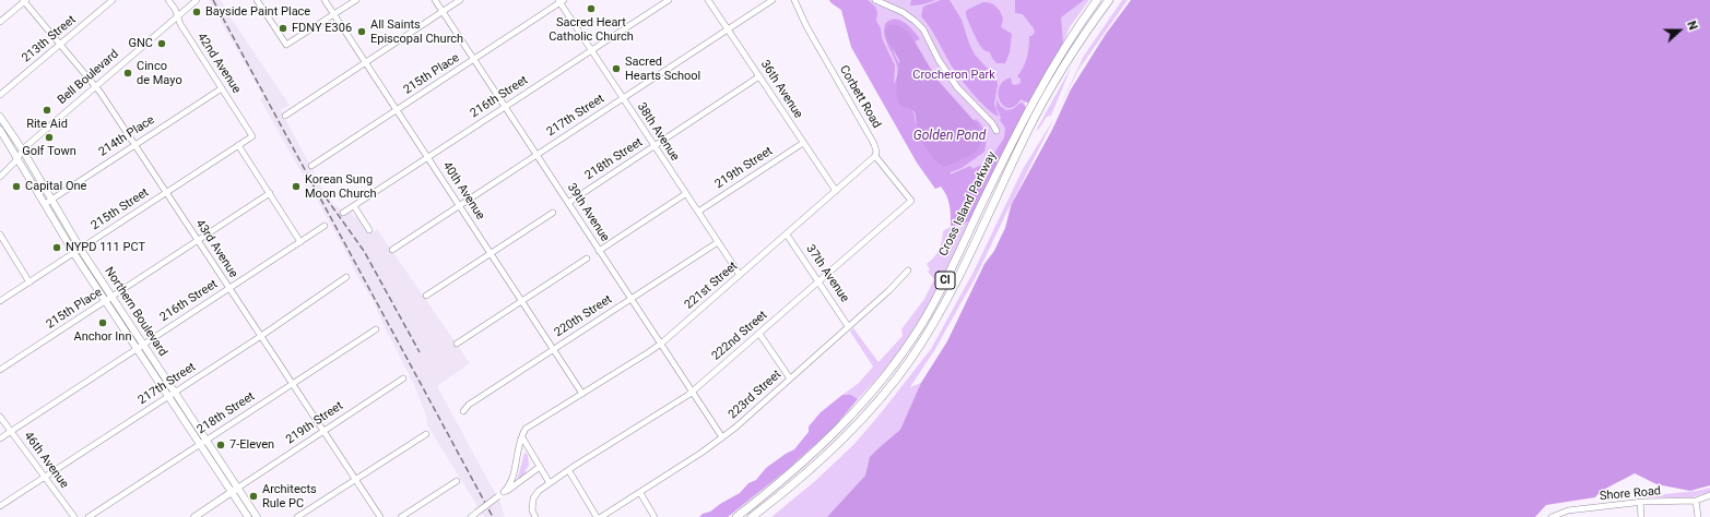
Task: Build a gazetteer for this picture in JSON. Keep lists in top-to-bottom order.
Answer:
{
  "streets": {
    "highway": ["Cross Island Parkway", "CI"],
    "main road": ["Northern Boulevard"],
    "street": [
      "213th Street",
      "42nd Avenue",
      "215th Place",
      "Bell Boulevard",
      "36th Avenue",
      "216th Street",
      "Corbett Road",
      "217th Street",
      "38th Avenue",
      "214th Place",
      "218th Street",
      "219th Street",
      "40th Avenue",
      "215th Street",
      "39th Avenue",
      "43rd Avenue",
      "37th Avenue",
      "221st Street",
      "220th Street",
      "222nd Street",
      "223rd Street",
      "46th Avenue",
      "Shore Road"
    ]
  },
  "crossings": [
    ["213th Street", "43rd Avenue"],
    ["42nd Avenue", "Bell Boulevard"],
    ["42nd Avenue", "214th Place"],
    ["42nd Avenue", "215th Street"],
    ["215th Place", "38th Avenue"],
    ["215th Place", "40th Avenue"],
    ["215th Place", "39th Avenue"],
    ["215th Place", "43rd Avenue"],
    ["215th Place", "Northern Boulevard"],
    ["Bell Boulevard", "43rd Avenue"],
    ["Bell Boulevard", "Northern Boulevard"],
    ["36th Avenue", "217th Street"],
    ["36th Avenue", "218th Street"],
    ["36th Avenue", "219th Street"],
    ["36th Avenue", "221st Street"],
    ["216th Street", "38th Avenue"],
    ["216th Street", "40th Avenue"],
    ["216th Street", "39th Avenue"],
    ["216th Street", "43rd Avenue"],
    ["216th Street", "Northern Boulevard"],
    ["216th Street", "46th Avenue"],
    ["Corbett Road", "221st Street"],
    ["Corbett Road", "222nd Street"],
    ["217th Street", "38th Avenue"],
    ["217th Street", "40th Avenue"],
    ["217th Street", "39th Avenue"],
    ["217th Street", "43rd Avenue"],
    ["217th Street", "Northern Boulevard"],
    ["217th Street", "46th Avenue"],
    ["38th Avenue", "218th Street"],
    ["38th Avenue", "219th Street"],
    ["38th Avenue", "221st Street"],
    ["38th Avenue", "220th Street"],
    ["214th Place", "43rd Avenue"],
    ["214th Place", "Northern Boulevard"],
    ["218th Street", "39th Avenue"],
    ["218th Street", "43rd Avenue"],
    ["218th Street", "Northern Boulevard"],
    ["219th Street", "43rd Avenue"],
    ["219th Street", "Northern Boulevard"],
    ["40th Avenue", "221st Street"],
    ["40th Avenue", "220th Street"],
    ["215th Street", "43rd Avenue"],
    ["215th Street", "Northern Boulevard"],
    ["39th Avenue", "221st Street"],
    ["39th Avenue", "220th Street"],
    ["39th Avenue", "222nd Street"],
    ["39th Avenue", "223rd Street"],
    ["37th Avenue", "221st Street"],
    ["37th Avenue", "222nd Street"],
    ["37th Avenue", "223rd Street"]
  ],
  "water": ["Golden Pond"],
  "parks": ["Crocheron Park"],
  "places": [
    "Sacred Heart Catholic Church",
    "Bayside Paint Place",
    "FDNY E306",
    "All Saints Episcopal Church",
    "GNC",
    "Sacred Hearts School",
    "Cinco de Mayo",
    "Rite Aid",
    "Golf Town",
    "Capital One",
    "Korean Sung Moon Church",
    "NYPD 111 PCT",
    "Anchor Inn",
    "7-Eleven",
    "Architects Rule PC"
  ],
  "north": "right"
}
